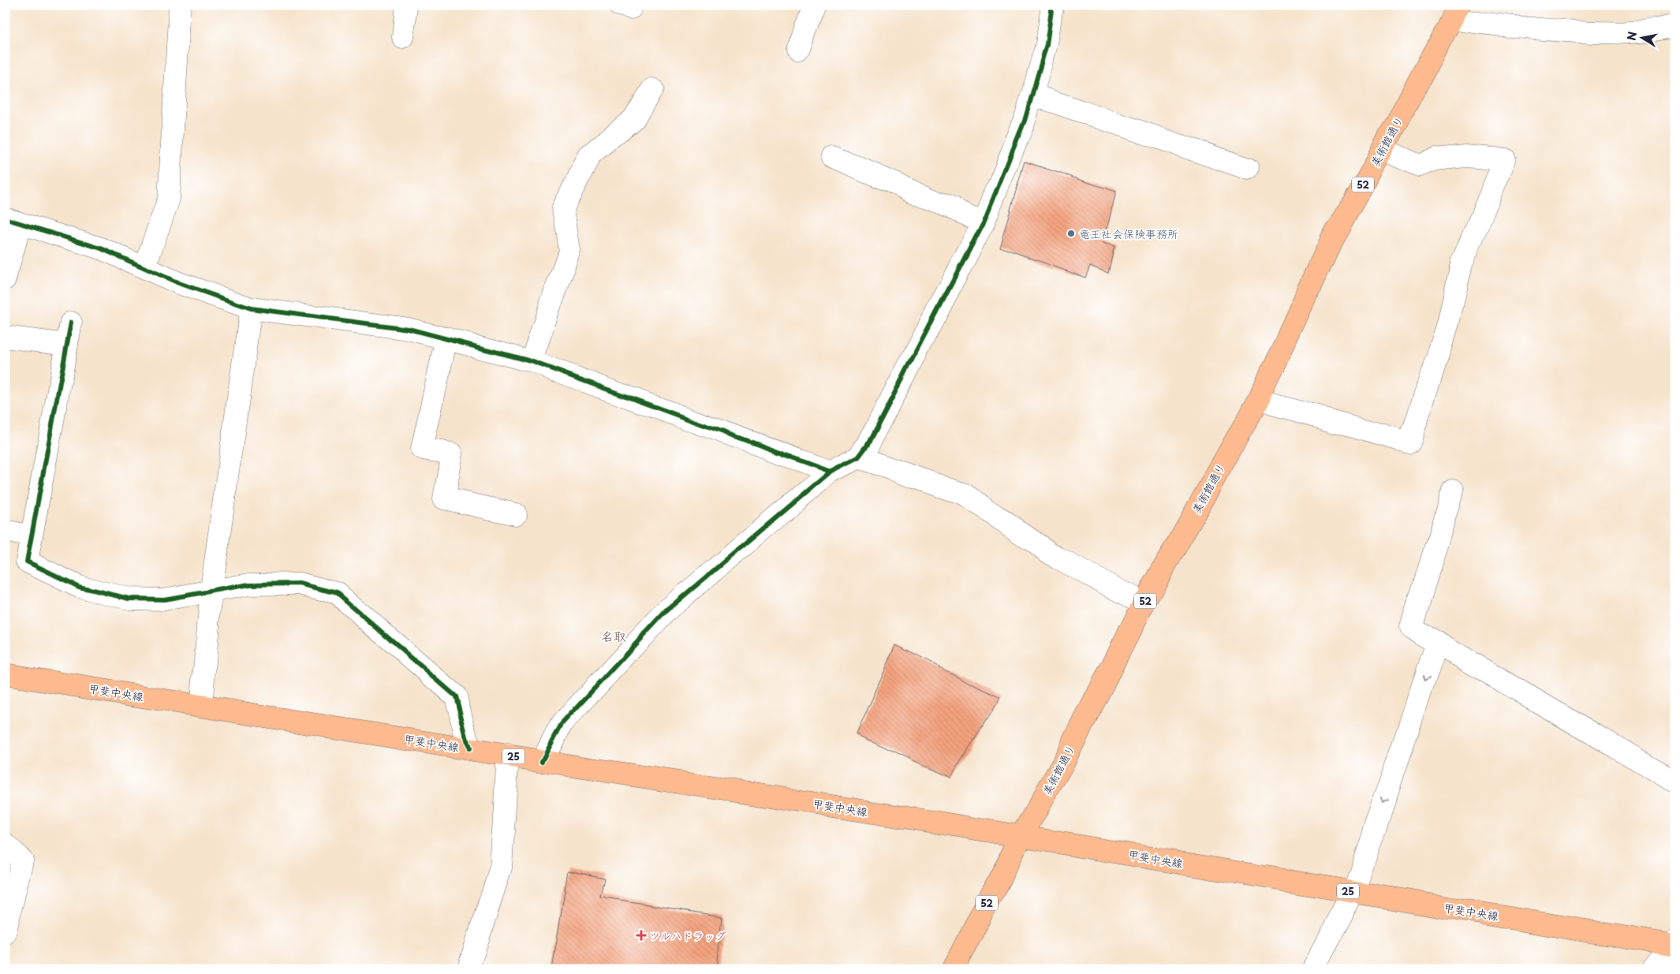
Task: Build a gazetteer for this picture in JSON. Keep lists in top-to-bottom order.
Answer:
{
  "streets": {
    "main road": [
      "美術館通り",
      "52",
      "甲斐中央線",
      "25"
    ]
  },
  "crossings": [
    ["美術館通り", "甲斐中央線"]
  ],
  "districts": ["名取"],
  "places": {
    "other": ["竜王社会保険事務所"],
    "health": ["ツルハドラッグ"]
  },
  "north": "left"
}
